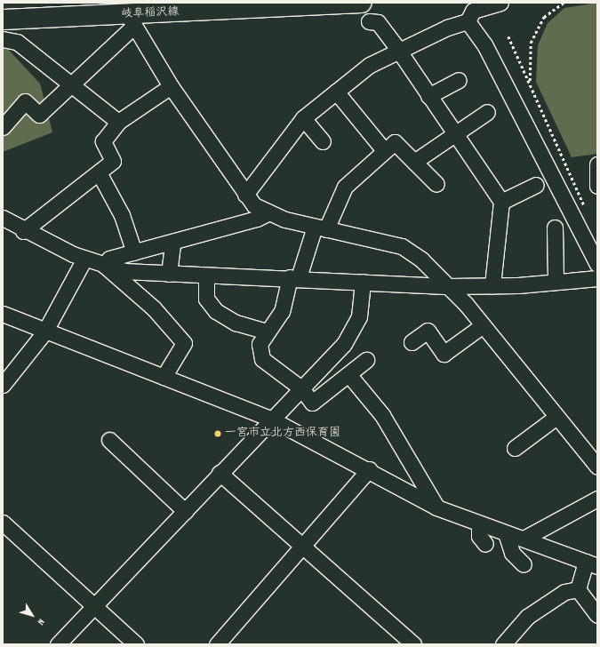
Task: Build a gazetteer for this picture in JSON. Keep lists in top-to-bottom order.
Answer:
{
  "streets": {
    "main road": ["岐阜稲沢線"]
  },
  "places": ["一宮市立北方西保育園"],
  "north": "bottom right"
}
